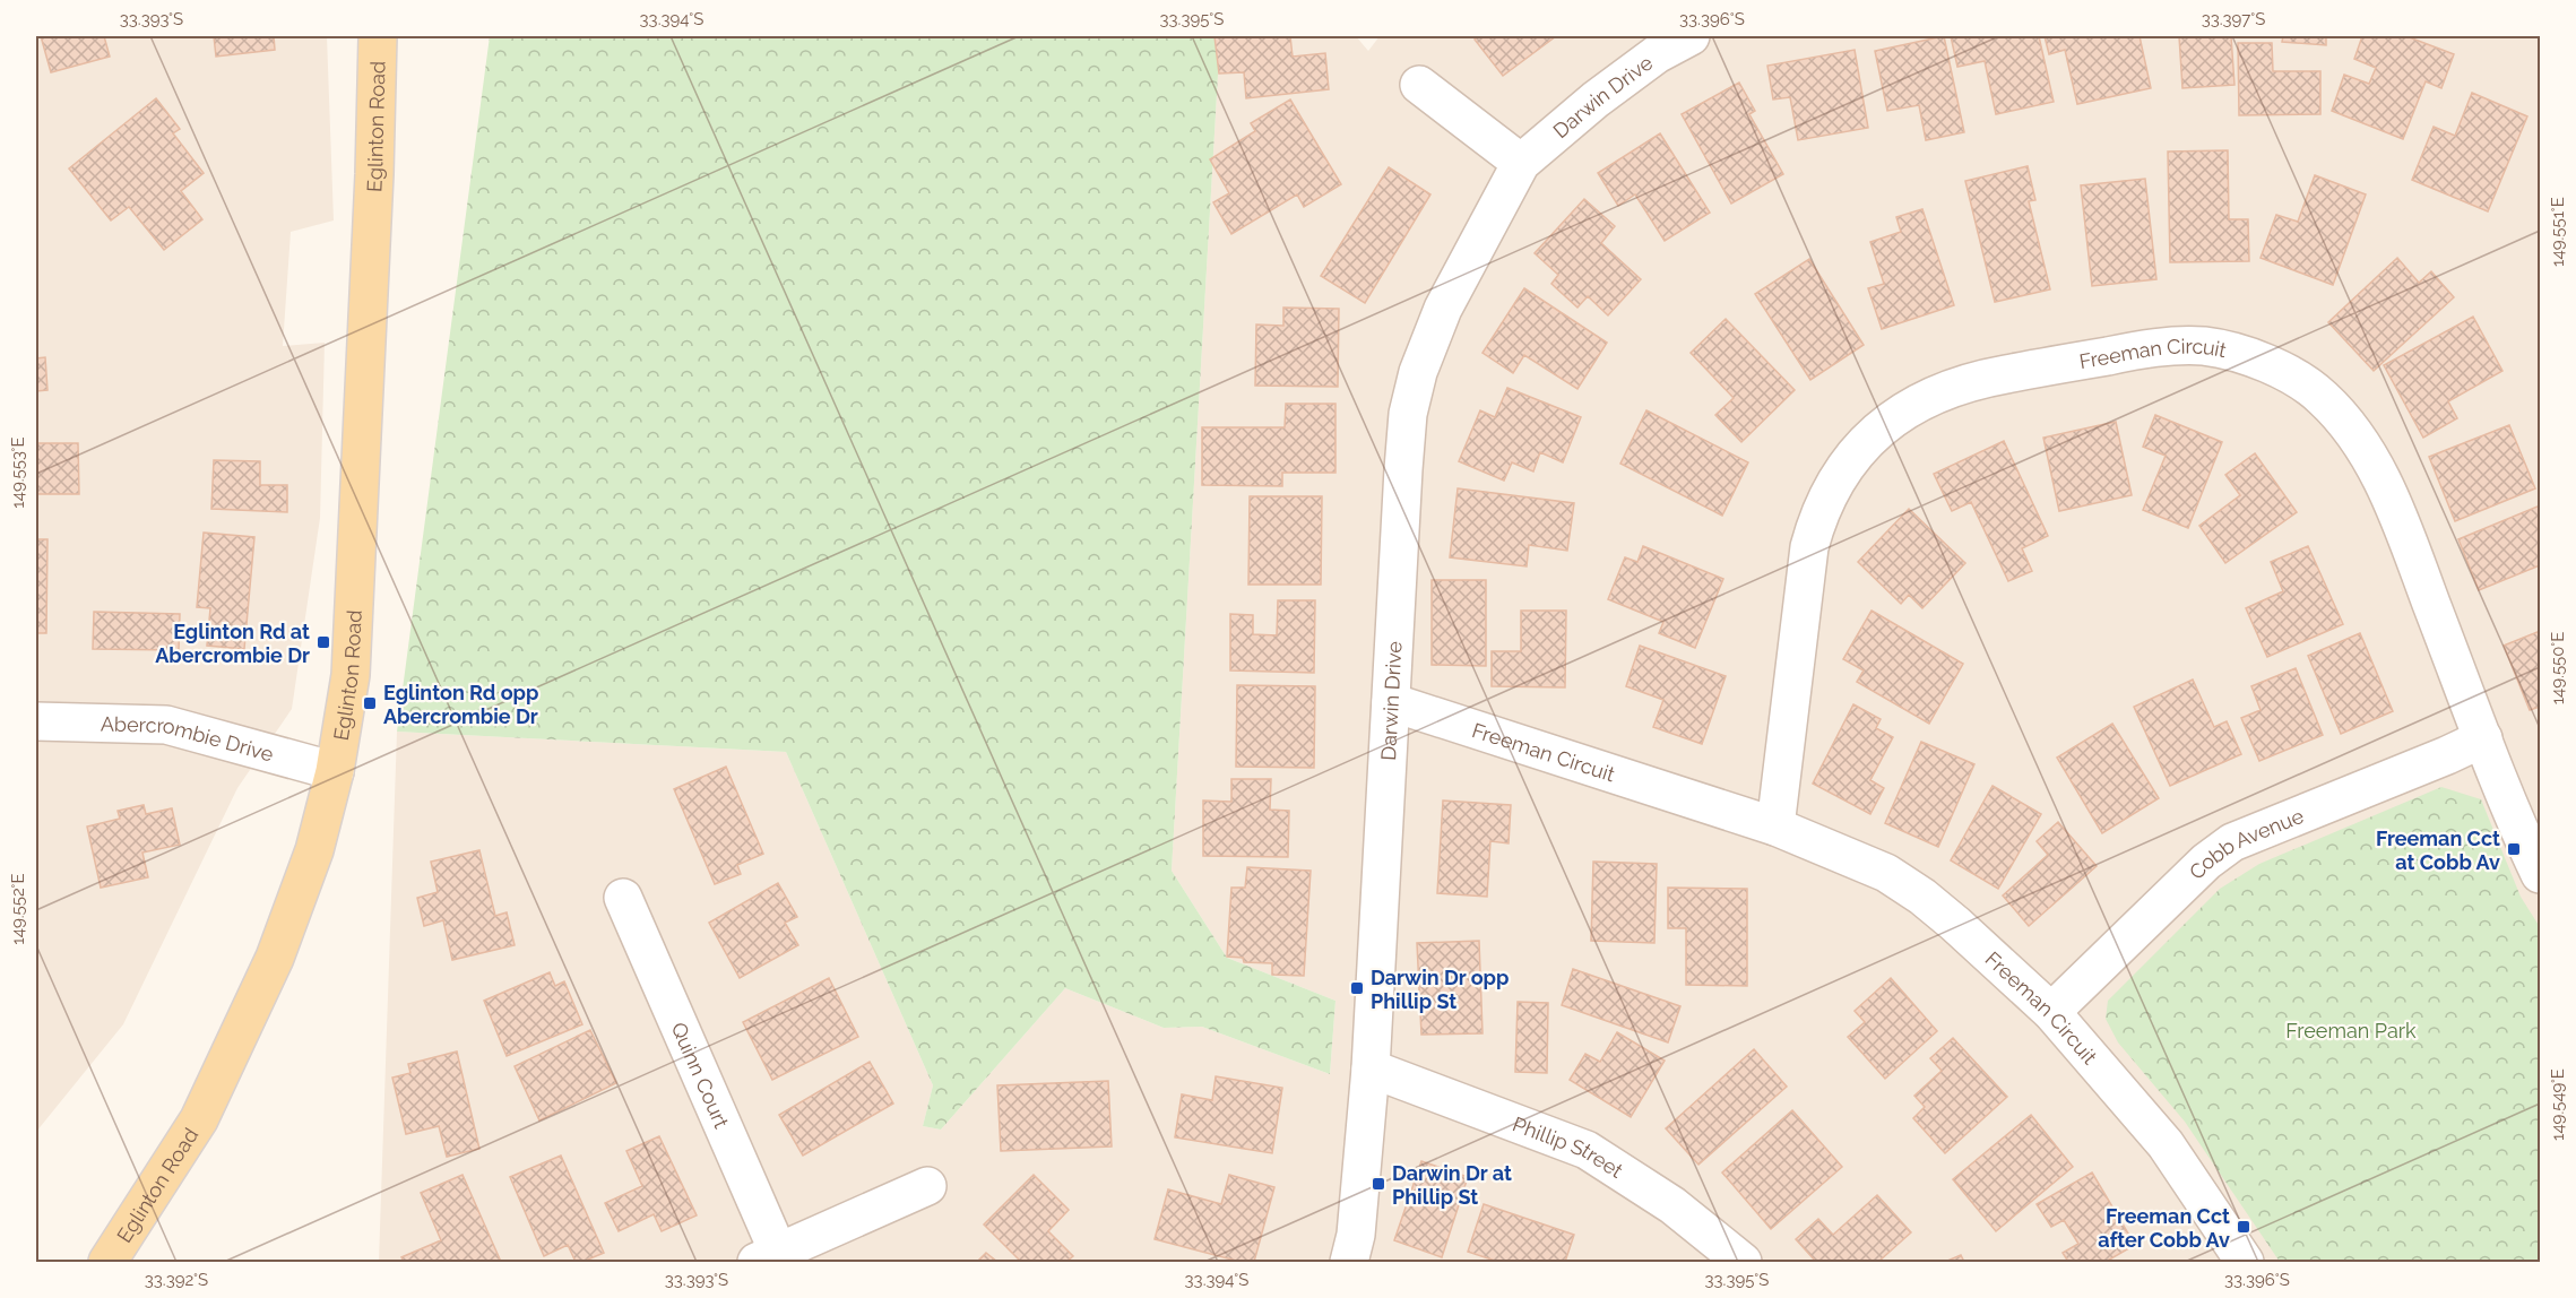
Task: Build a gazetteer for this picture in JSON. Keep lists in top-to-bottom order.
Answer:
{
  "streets": {
    "main road": ["Eglinton Road"],
    "street": [
      "Darwin Drive",
      "Freeman Circuit",
      "Abercrombie Drive",
      "Cobb Avenue",
      "Quinn Court",
      "Phillip Street"
    ]
  },
  "crossings": [
    ["Darwin Drive", "Freeman Circuit"],
    ["Darwin Drive", "Phillip Street"],
    ["Eglinton Road", "Abercrombie Drive"],
    ["Freeman Circuit", "Cobb Avenue"]
  ],
  "parks": ["Freeman Park"],
  "places": {
    "transit": [
      "Eglinton Rd at Abercrombie Dr",
      "Eglinton Rd opp Abercrombie Dr",
      "Freeman Cct at Cobb Av",
      "Darwin Dr opp Phillip St",
      "Darwin Dr at Phillip St",
      "Freeman Cct after Cobb Av"
    ]
  },
  "coordinates": [
    "33.393°S",
    "33.394°S",
    "33.395°S",
    "33.396°S",
    "33.397°S",
    "149.551°E",
    "149.553°E",
    "149.550°E",
    "149.552°E",
    "149.549°E",
    "33.392°S"
  ]
}
